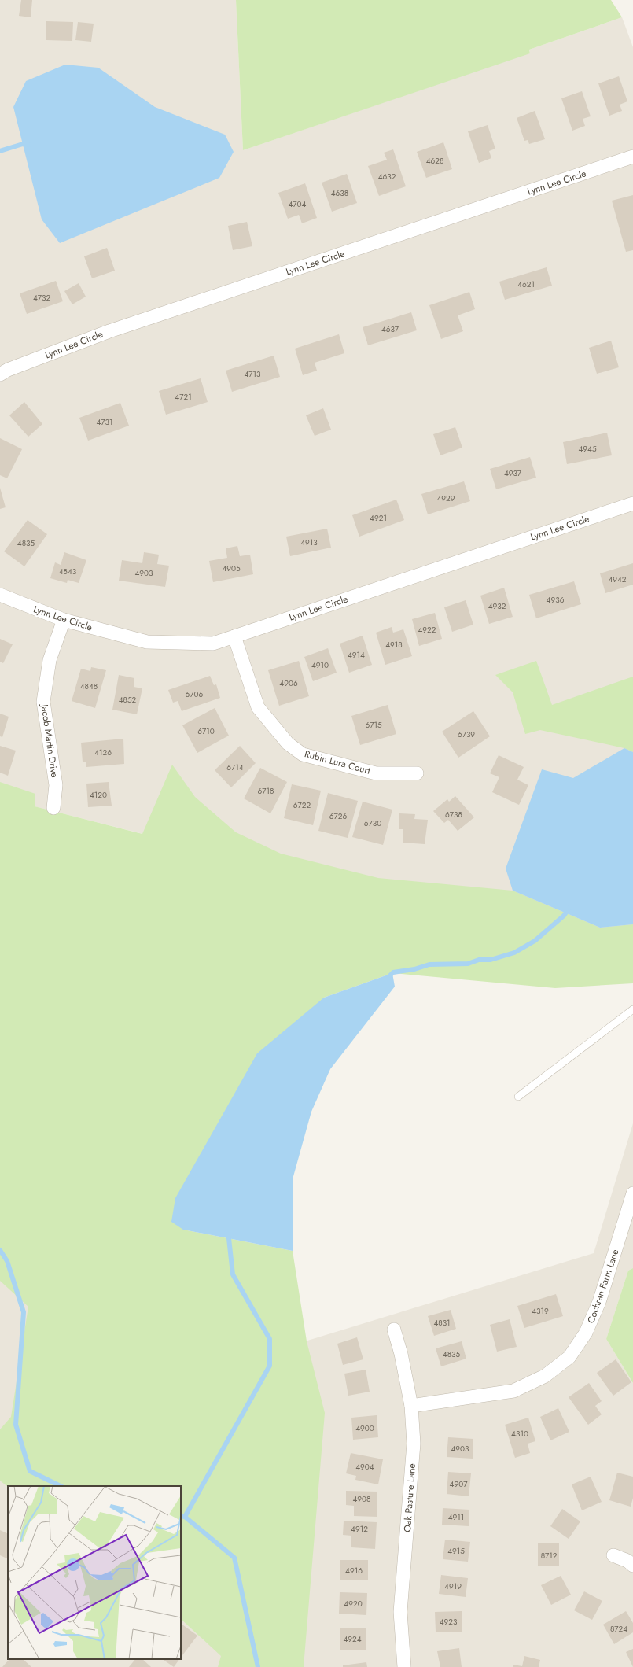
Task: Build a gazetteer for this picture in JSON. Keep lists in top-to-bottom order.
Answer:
{
  "streets": {
    "street": [
      "Lynn Lee Circle",
      "Jacob Martin Drive",
      "Rubin Lura Court",
      "Cochran Farm Lane",
      "Oak Pasture Lane"
    ]
  },
  "crossings": [
    ["Lynn Lee Circle", "Jacob Martin Drive"],
    ["Lynn Lee Circle", "Rubin Lura Court"],
    ["Cochran Farm Lane", "Oak Pasture Lane"]
  ],
  "house_numbers": [
    "4628",
    "4632",
    "4638",
    "4704",
    "4621",
    "4732",
    "4637",
    "4713",
    "4721",
    "4731",
    "4945",
    "4937",
    "4929",
    "4921",
    "4913",
    "4835",
    "4905",
    "4843",
    "4903",
    "4942",
    "4936",
    "4932",
    "4922",
    "4918",
    "4914",
    "4910",
    "4906",
    "4848",
    "6706",
    "4852",
    "6715",
    "6710",
    "6739",
    "4126",
    "6714",
    "6718",
    "4120",
    "6722",
    "6738",
    "6726",
    "6730",
    "4319",
    "4831",
    "4835",
    "4900",
    "4310",
    "4903",
    "4904",
    "4907",
    "4908",
    "4911",
    "4912",
    "4915",
    "8712",
    "4916",
    "4919",
    "4920",
    "4923",
    "8724",
    "4924"
  ]
}
